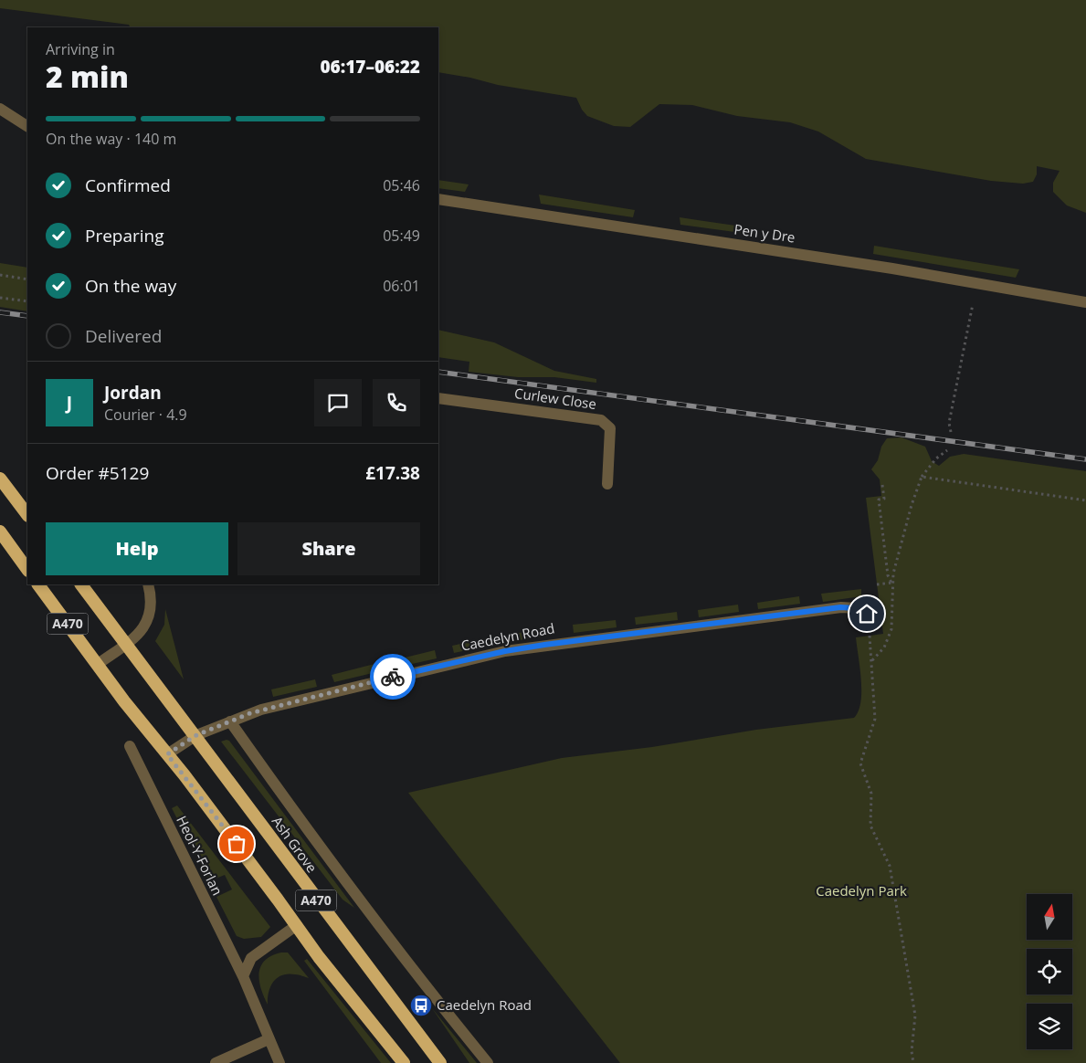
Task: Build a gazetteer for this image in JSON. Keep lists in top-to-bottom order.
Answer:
{
  "streets": {
    "highway": ["A470", "Ash Grove"],
    "street": [
      "Pen y Dre",
      "Curlew Close",
      "Caedelyn Road",
      "Heol-Y-Forlan"
    ]
  },
  "crossings": [
    ["A470", "Caedelyn Road"],
    ["A470", "Ash Grove"],
    ["Caedelyn Road", "Ash Grove"]
  ],
  "parks": ["Caedelyn Park"],
  "places": {
    "bus stop": ["Caedelyn Road"]
  },
  "north": "top",
  "page": {
    "heading": ["2 min", "Arriving in", "06:17–06:22"],
    "panel": [
      "Jordan",
      "Courier · 4.9",
      "Order #5129",
      "£17.38"
    ],
    "bar": "On the way · 140 m",
    "list": [
      ["Confirmed", "05:46"],
      ["Preparing", "05:49"],
      ["On the way", "06:01"],
      "Delivered"
    ],
    "round": "J",
    "buttons": ["Help", "Share"]
  }
}
